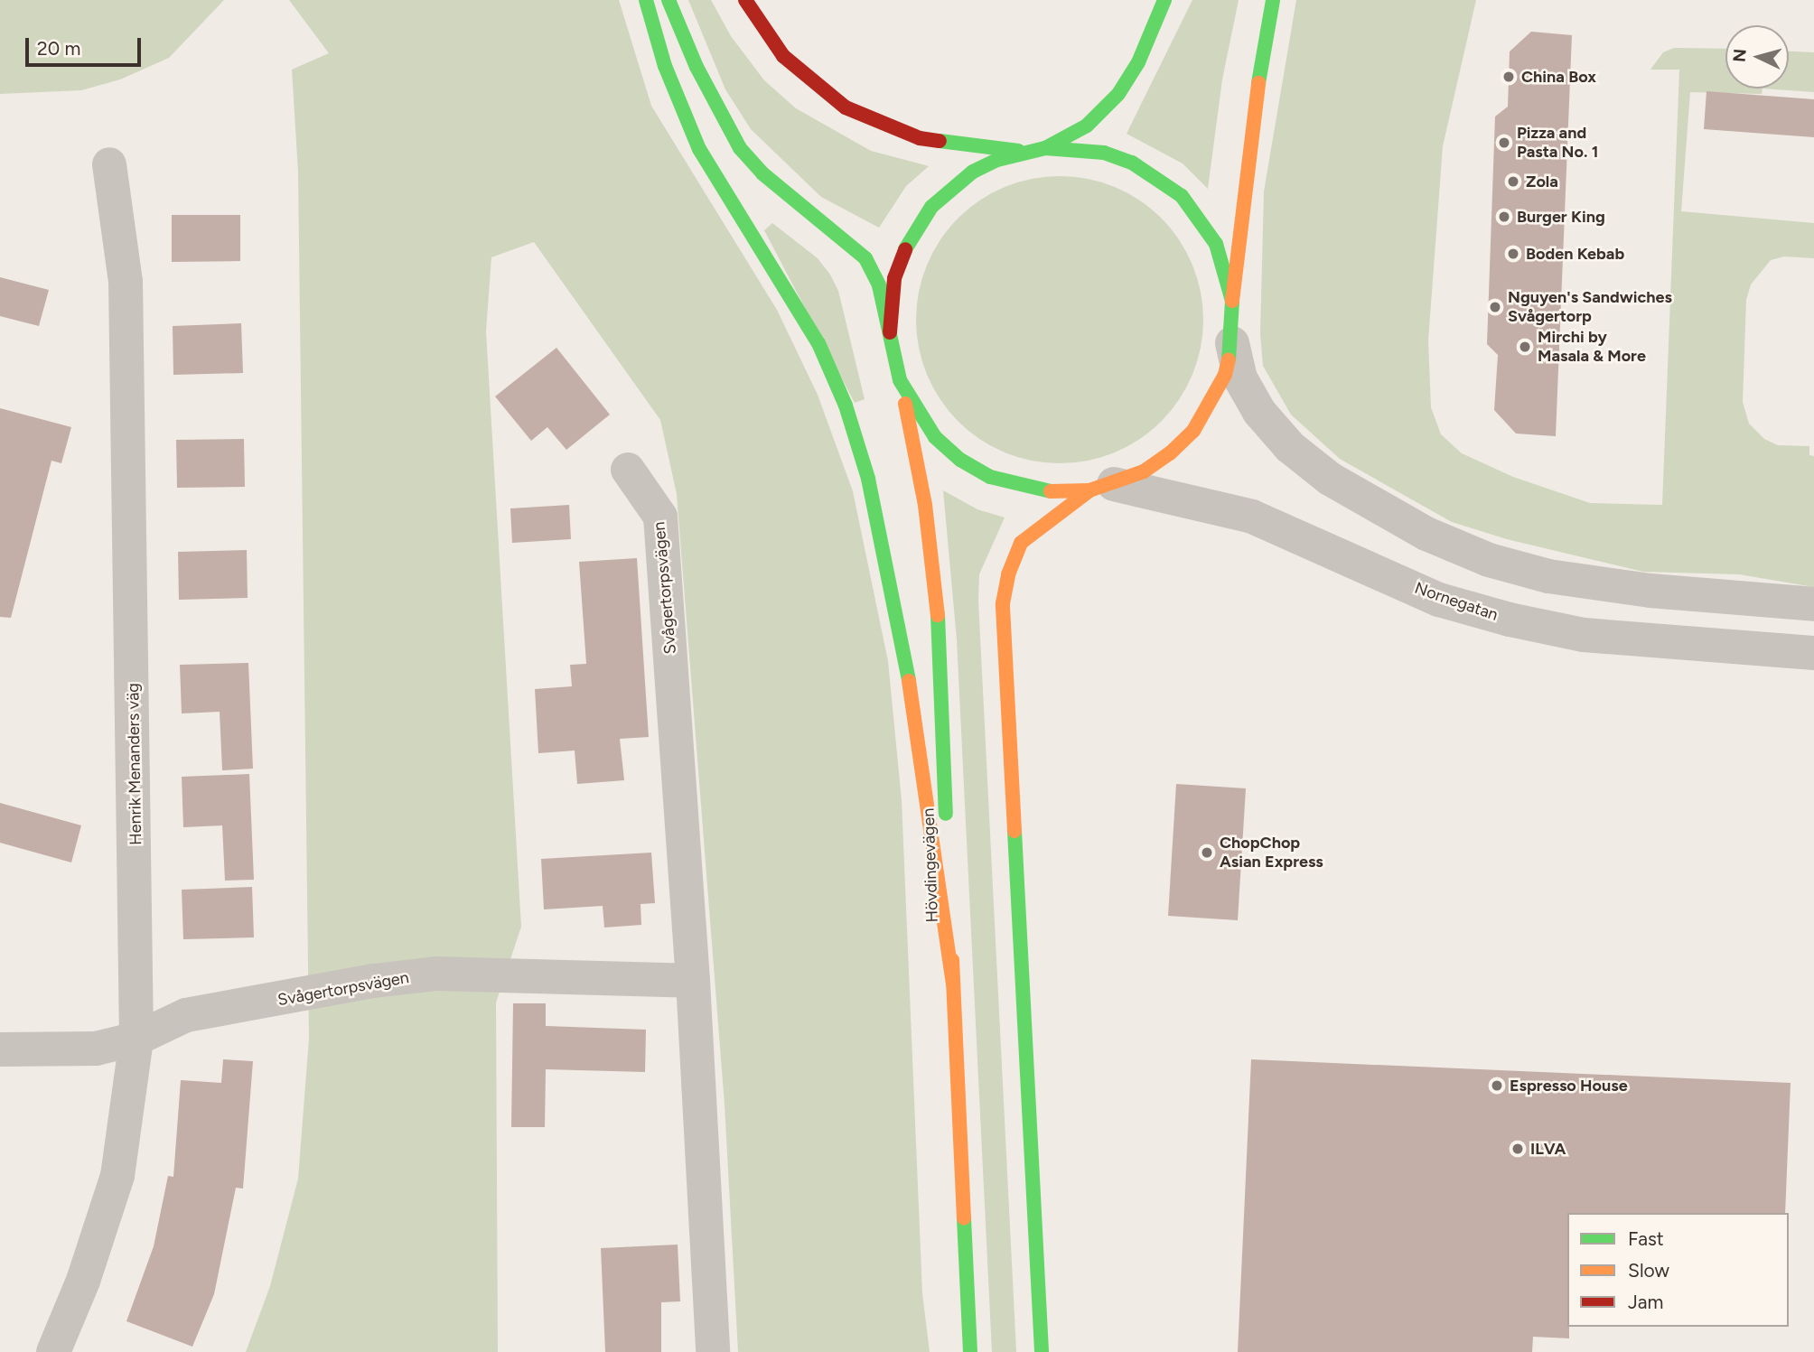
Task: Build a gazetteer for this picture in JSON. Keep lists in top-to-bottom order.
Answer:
{
  "streets": {
    "main road": ["Hövdingevägen"],
    "street": ["Svågertorpsvägen", "Nornegatan", "Henrik Menanders väg"]
  },
  "crossings": [
    ["Svågertorpsvägen", "Henrik Menanders väg"]
  ],
  "places": [
    "China Box",
    "Pizza and Pasta No. 1",
    "Zola",
    "Burger King",
    "Boden Kebab",
    "Nguyen's Sandwiches Svågertorp",
    "Mirchi by Masala & More",
    "ChopChop Asian Express",
    "Espresso House",
    "ILVA"
  ],
  "legend": ["Fast", "Slow", "Jam"],
  "scale_bar": "20 m",
  "north": "left"
}
